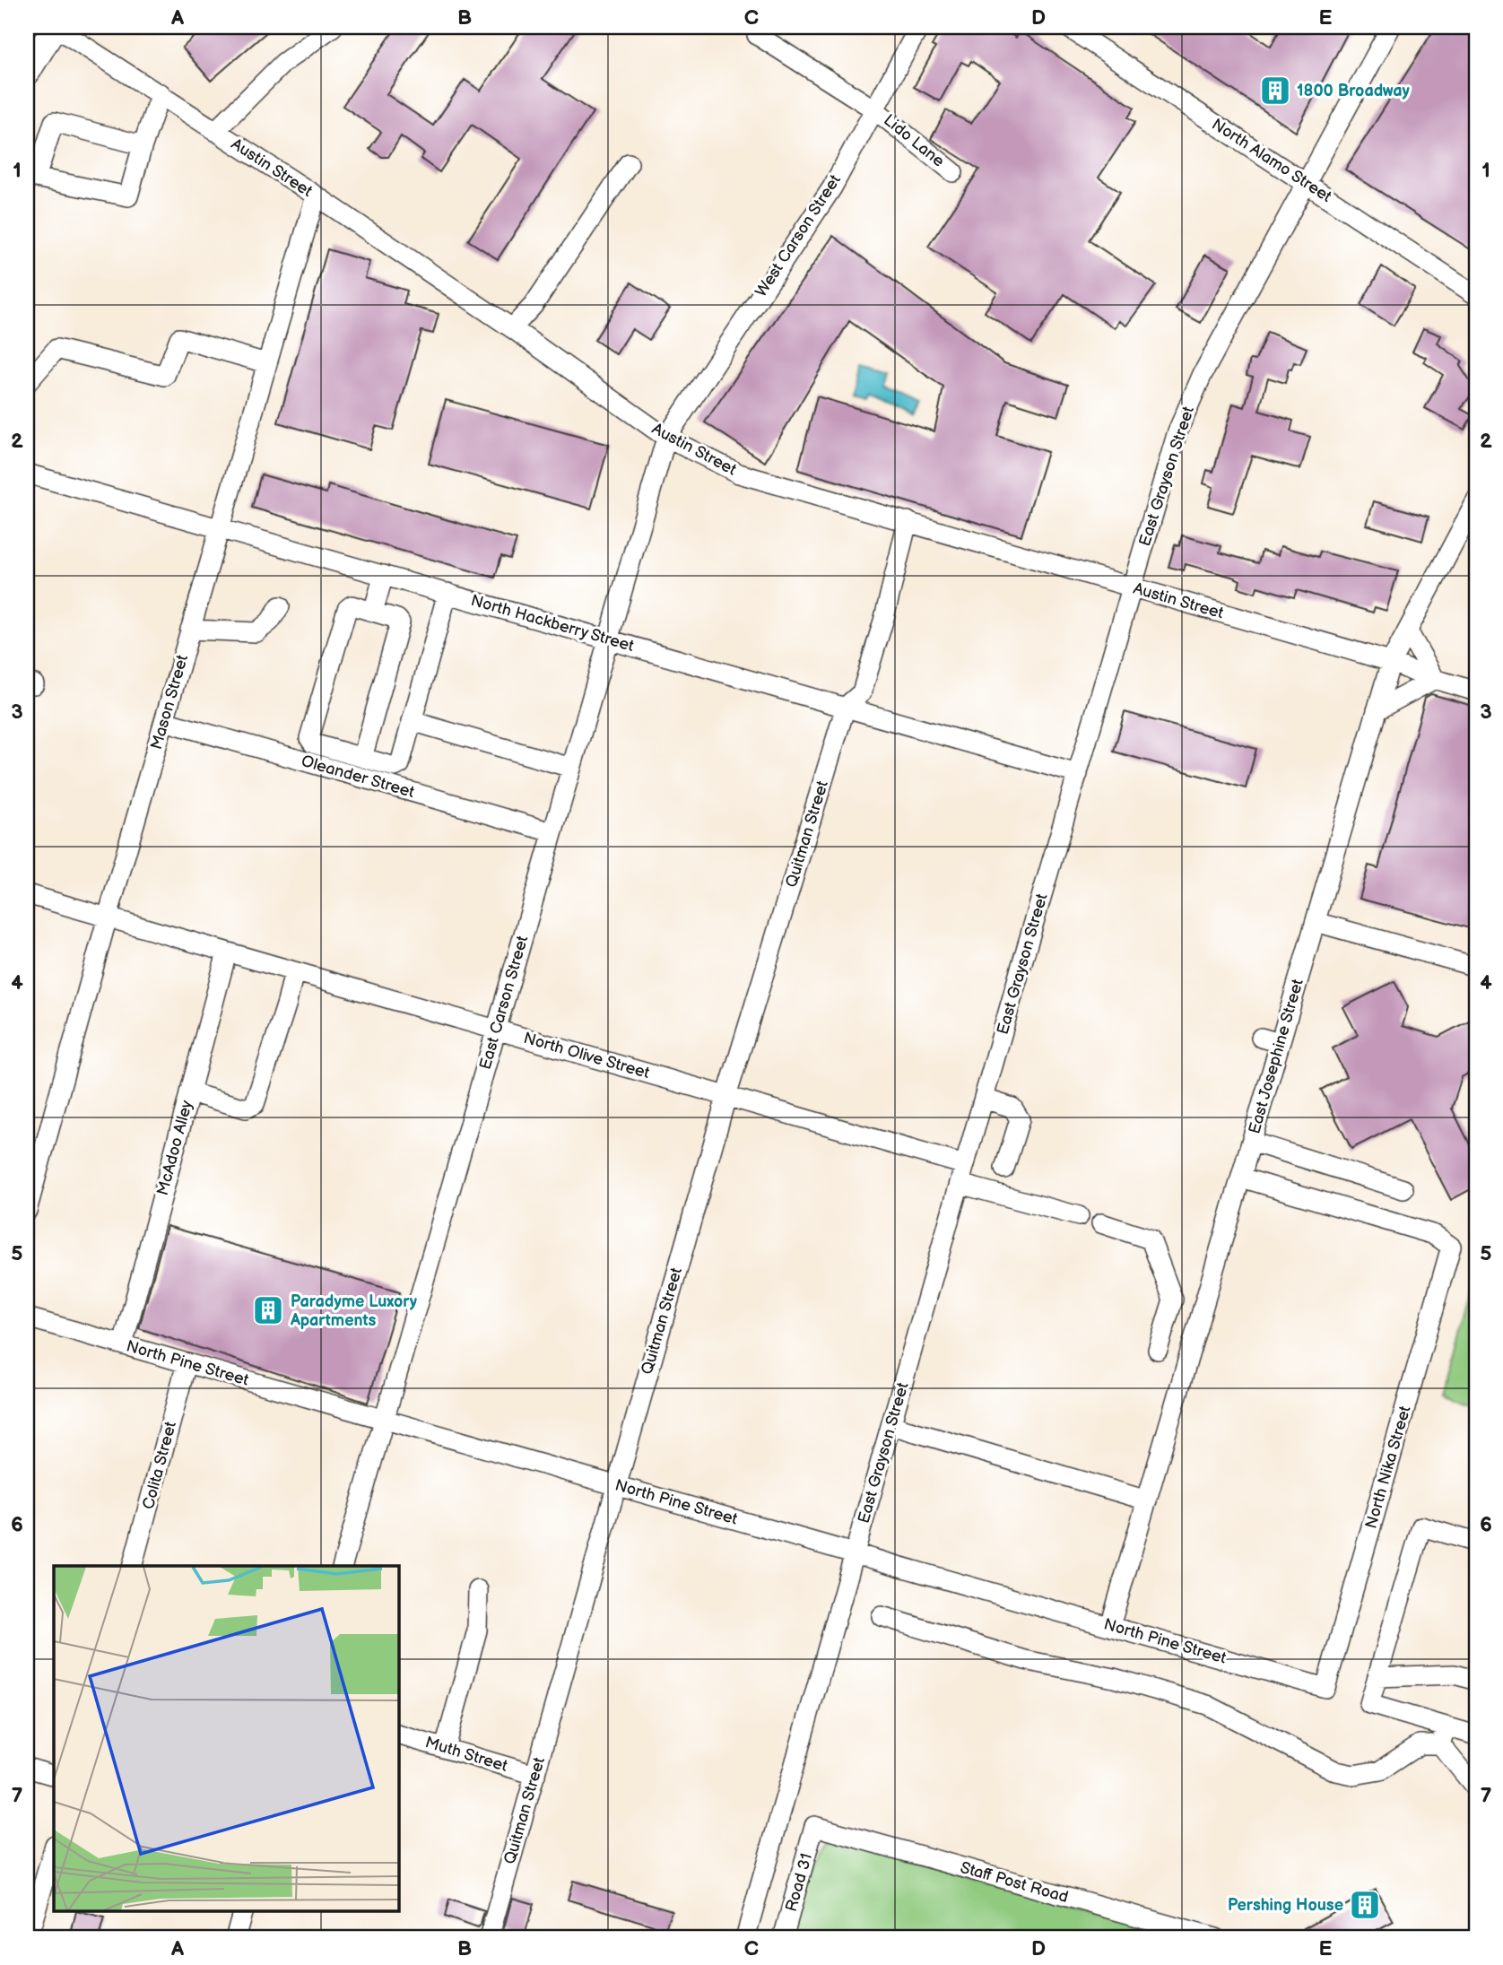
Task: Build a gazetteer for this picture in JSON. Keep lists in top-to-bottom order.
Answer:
{
  "streets": {
    "street": [
      "Lido Lane",
      "North Alamo Street",
      "Austin Street",
      "West Carson Street",
      "East Grayson Street",
      "North Hackberry Street",
      "Mason Street",
      "Oleander Street",
      "Quitman Street",
      "East Carson Street",
      "North Olive Street",
      "East Josephine Street",
      "McAdoo Alley",
      "North Pine Street",
      "Colita Street",
      "North Nika Street",
      "Muth Street",
      "Road 31",
      "Staff Post Road"
    ]
  },
  "crossings": [
    ["Lido Lane", "West Carson Street"],
    ["North Alamo Street", "East Grayson Street"],
    ["Austin Street", "West Carson Street"],
    ["Austin Street", "East Grayson Street"],
    ["Austin Street", "Mason Street"],
    ["Austin Street", "East Carson Street"],
    ["Austin Street", "East Josephine Street"],
    ["West Carson Street", "East Carson Street"],
    ["East Grayson Street", "North Hackberry Street"],
    ["East Grayson Street", "North Olive Street"],
    ["East Grayson Street", "North Pine Street"],
    ["North Hackberry Street", "Mason Street"],
    ["North Hackberry Street", "Quitman Street"],
    ["North Hackberry Street", "East Carson Street"],
    ["Mason Street", "Oleander Street"],
    ["Mason Street", "North Olive Street"],
    ["Oleander Street", "East Carson Street"],
    ["Quitman Street", "North Olive Street"],
    ["Quitman Street", "North Pine Street"],
    ["Quitman Street", "Muth Street"],
    ["East Carson Street", "North Olive Street"],
    ["East Carson Street", "North Pine Street"],
    ["North Olive Street", "McAdoo Alley"],
    ["East Josephine Street", "North Pine Street"],
    ["East Josephine Street", "North Nika Street"],
    ["McAdoo Alley", "North Pine Street"],
    ["North Pine Street", "Colita Street"],
    ["North Pine Street", "North Nika Street"],
    ["Road 31", "Staff Post Road"]
  ],
  "places": {
    "building": ["1800 Broadway", "Paradyme Luxory Apartments", "Pershing House"]
  },
  "grid": {
    "columns": [
      "A",
      "B",
      "C",
      "D",
      "E"
    ],
    "rows": [
      "1",
      "2",
      "3",
      "4",
      "5",
      "6",
      "7"
    ]
  }
}
